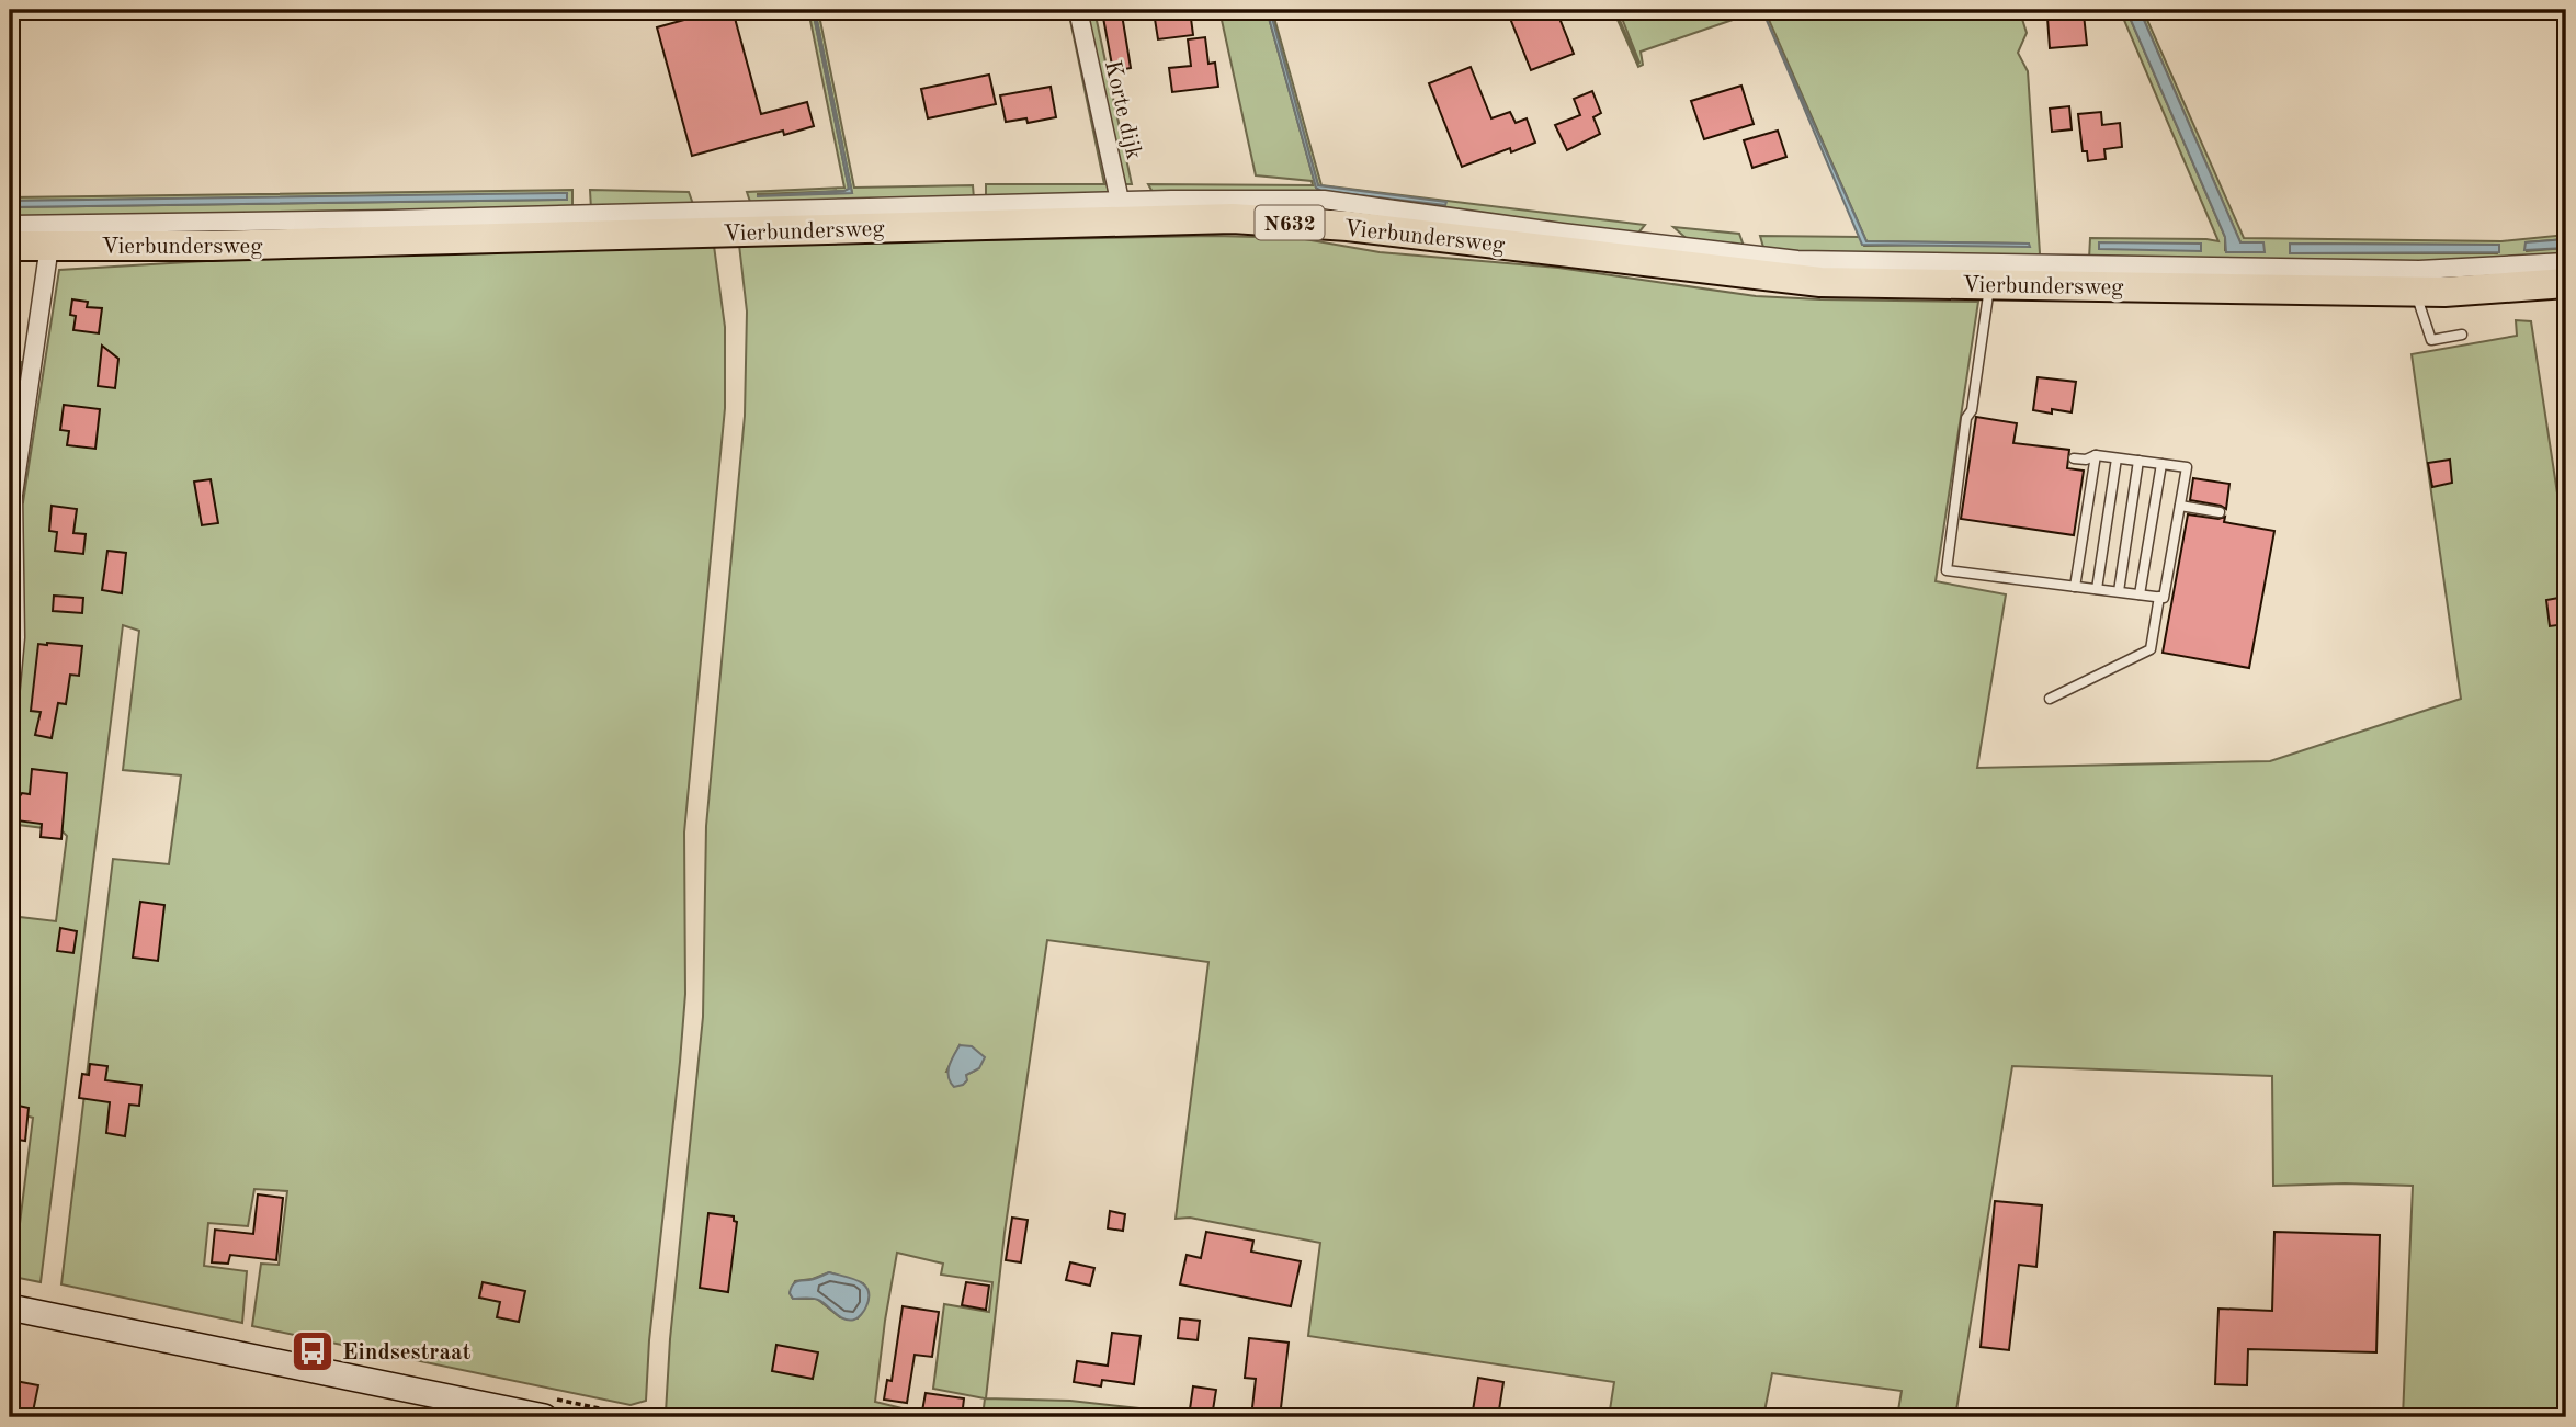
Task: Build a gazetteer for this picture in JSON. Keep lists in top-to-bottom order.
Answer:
{
  "streets": {
    "main road": ["N632", "Vierbundersweg"],
    "street": ["Korte dijk"]
  },
  "crossings": [
    ["Korte dijk", "Vierbundersweg"]
  ],
  "places": {
    "bus stop": ["Eindsestraat"]
  }
}
